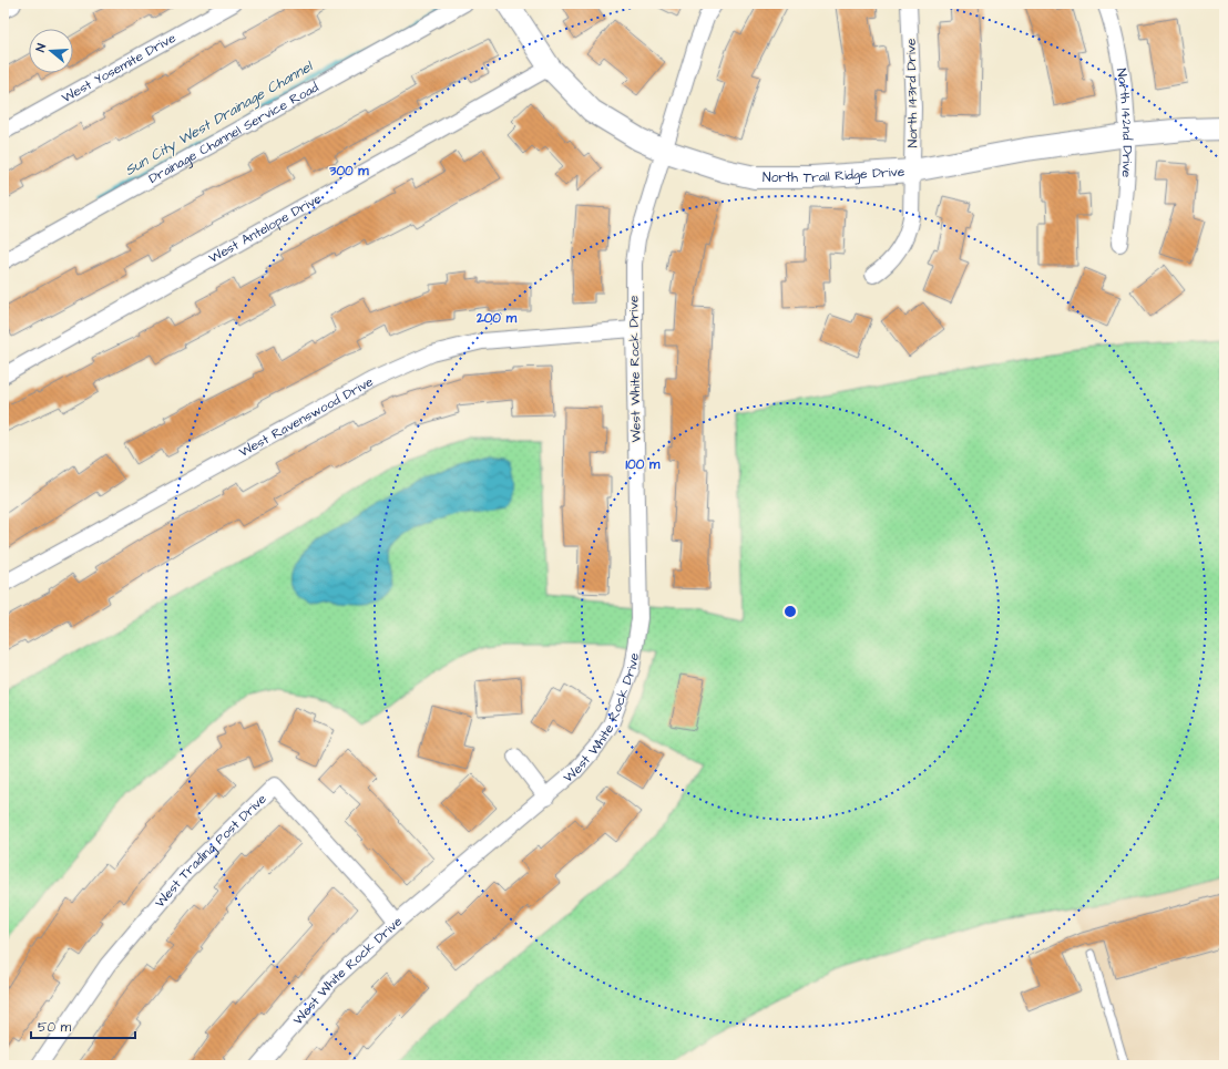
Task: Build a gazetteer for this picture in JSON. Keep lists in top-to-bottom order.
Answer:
{
  "streets": {
    "street": [
      "West Yosemite Drive",
      "North 143rd Drive",
      "North 142nd Drive",
      "Drainage Channel Service Road",
      "North Trail Ridge Drive",
      "West Antelope Drive",
      "West White Rock Drive",
      "West Ravenswood Drive",
      "West Trading Post Drive"
    ]
  },
  "crossings": [
    ["North 143rd Drive", "North Trail Ridge Drive"],
    ["North 142nd Drive", "North Trail Ridge Drive"],
    ["North Trail Ridge Drive", "West Antelope Drive"],
    ["North Trail Ridge Drive", "West White Rock Drive"],
    ["West White Rock Drive", "West Ravenswood Drive"],
    ["West White Rock Drive", "West Trading Post Drive"]
  ],
  "water": ["Sun City West Drainage Channel"],
  "scale_bar": "50 m",
  "north": "left",
  "rings": ["300 m", "200 m", "100 m"]
}
